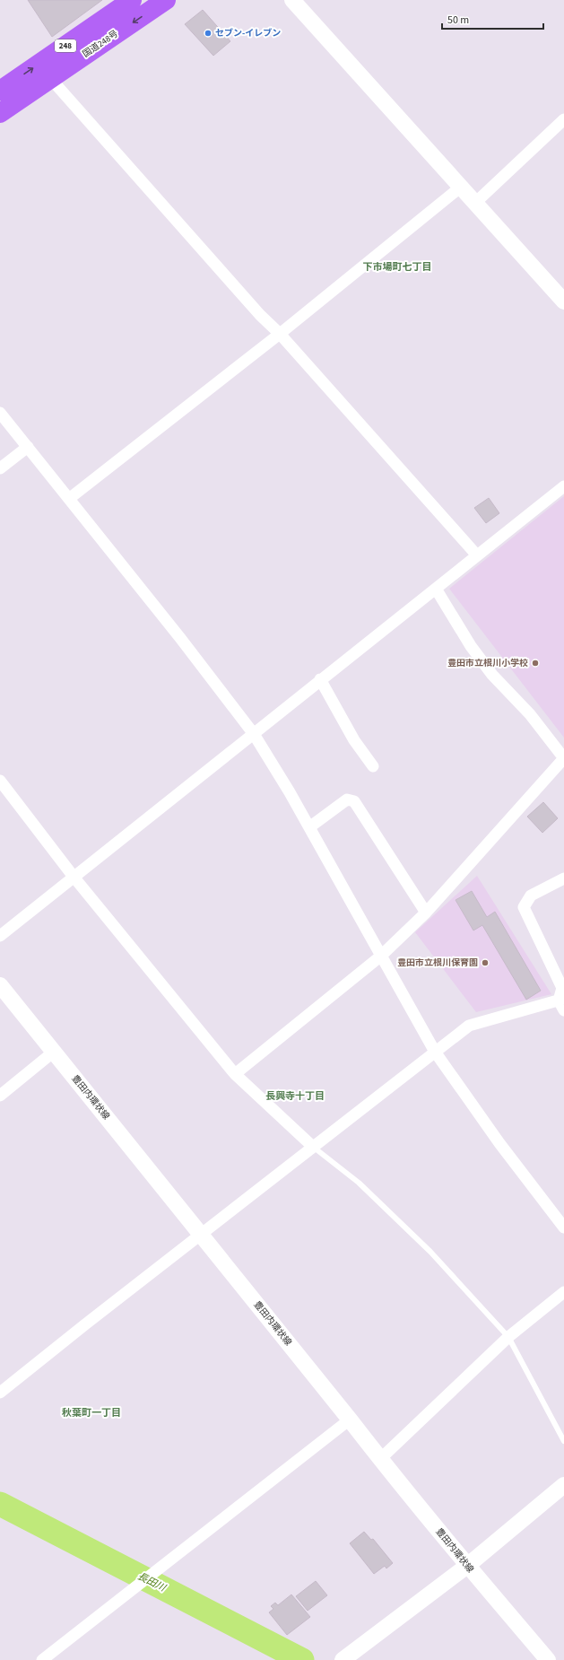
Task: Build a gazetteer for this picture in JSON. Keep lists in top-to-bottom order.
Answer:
{
  "streets": {
    "highway": ["国道248号", "248"],
    "street": ["豊田内環状線"]
  },
  "districts": ["下市場町七丁目", "長興寺十丁目", "秋葉町一丁目"],
  "water": ["長田川"],
  "places": ["セブン-イレブン", "豊田市立根川小学校", "豊田市立根川保育園"],
  "scale_bar": "50 m"
}
